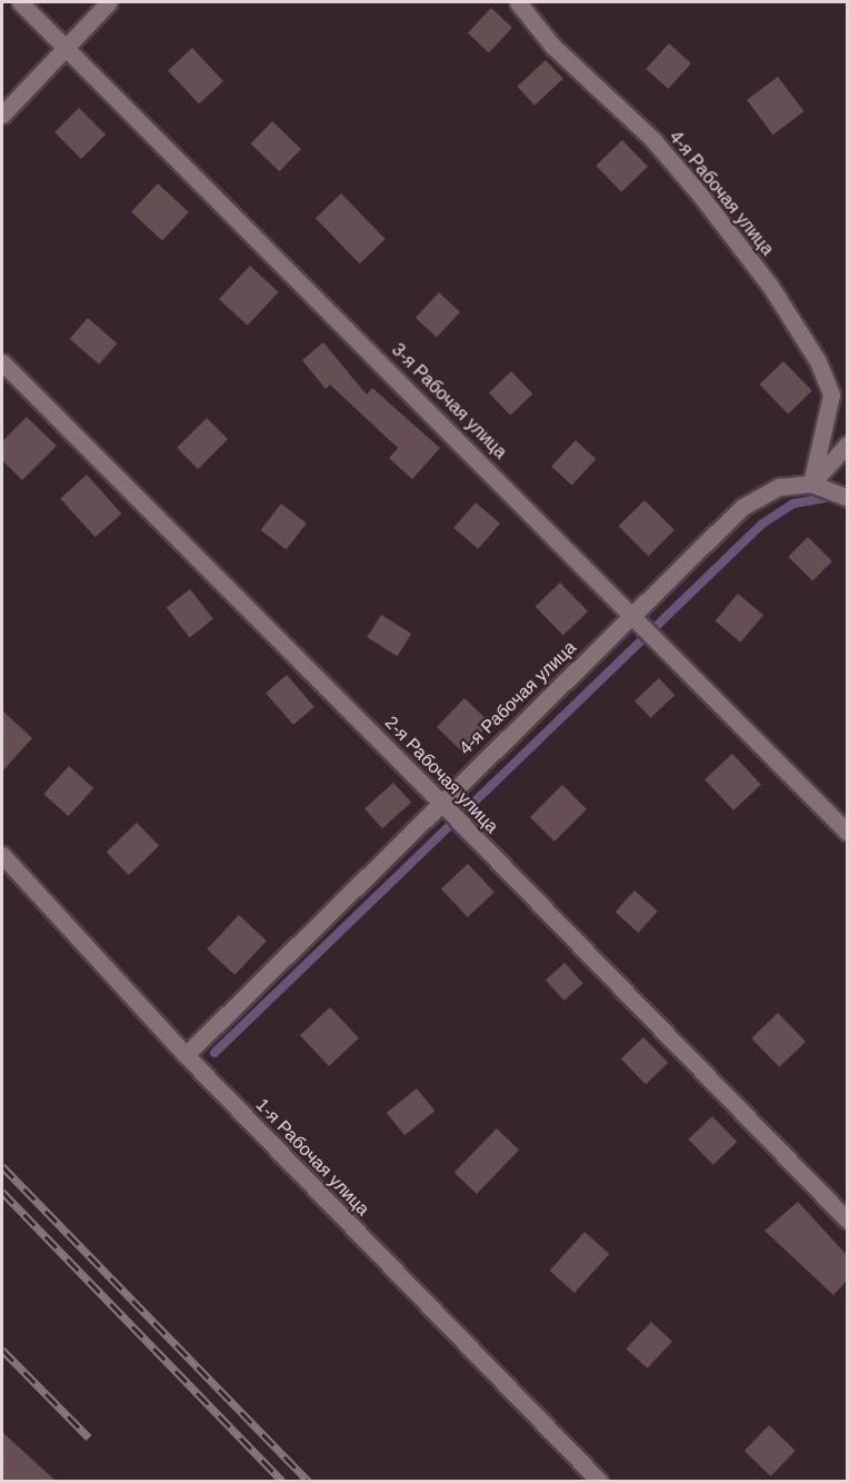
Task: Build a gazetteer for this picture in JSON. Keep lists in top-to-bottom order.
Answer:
{
  "streets": {
    "street": [
      "4-я Рабочая улица",
      "3-я Рабочая улица",
      "2-я Рабочая улица",
      "1-я Рабочая улица"
    ]
  },
  "crossings": [
    ["4-я Рабочая улица", "3-я Рабочая улица"],
    ["4-я Рабочая улица", "2-я Рабочая улица"],
    ["4-я Рабочая улица", "1-я Рабочая улица"]
  ]
}
